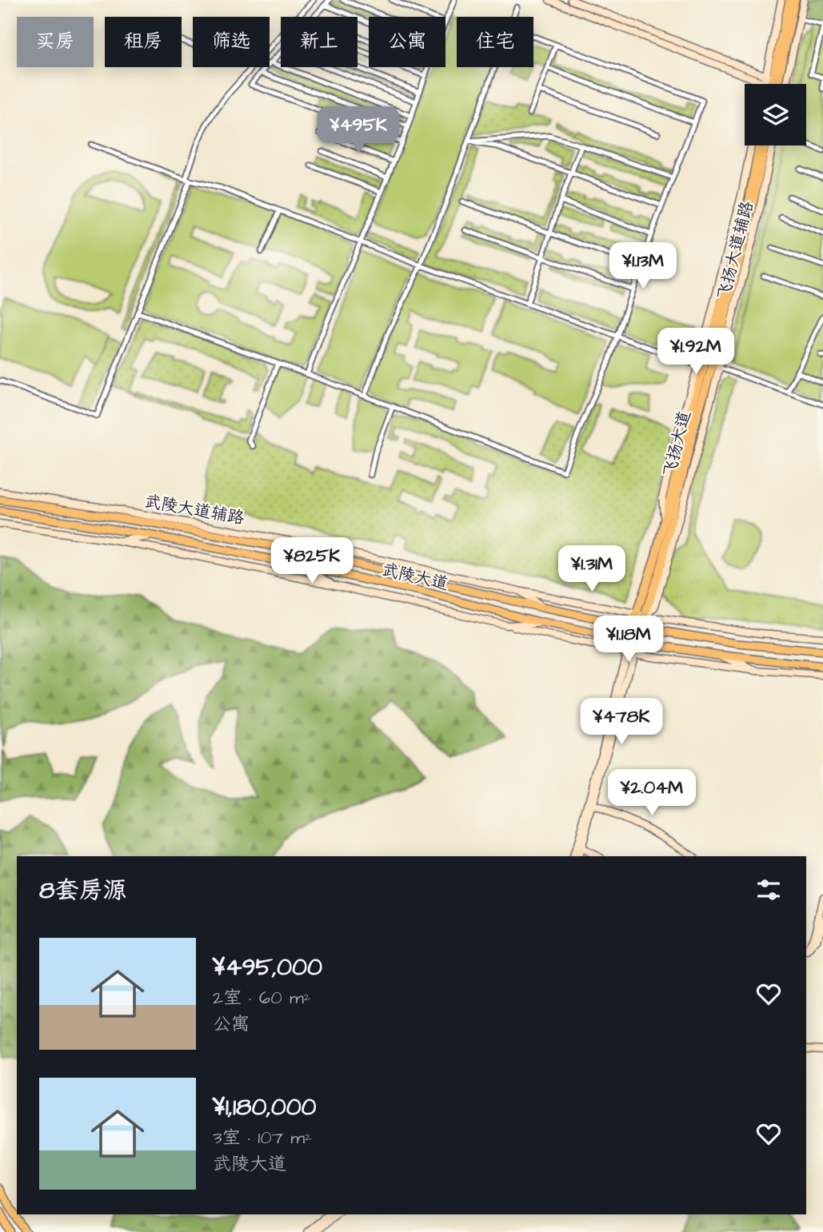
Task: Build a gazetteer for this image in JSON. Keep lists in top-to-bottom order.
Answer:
{
  "streets": {
    "main road": ["飞扬大道", "武陵大道"],
    "street": ["飞扬大道辅路", "武陵大道辅路"]
  },
  "crossings": [
    ["飞扬大道辅路", "飞扬大道"],
    ["飞扬大道", "武陵大道"],
    ["武陵大道辅路", "武陵大道"]
  ],
  "page": {
    "chip": [
      "买房",
      "租房",
      "筛选",
      "新上",
      "公寓",
      "住宅"
    ],
    "price": [
      "¥495K",
      "¥1.13M",
      "¥1.92M",
      "¥825K",
      "¥1.31M",
      "¥1.18M",
      "¥478K",
      "¥2.04M"
    ],
    "heading": "8套房源",
    "list": [
      {
        "name": "¥495,000",
        "note": "2室 · 60 m² · 公寓"
      },
      {
        "name": "¥1,180,000",
        "note": "3室 · 107 m² · 武陵大道"
      }
    ]
  }
}
